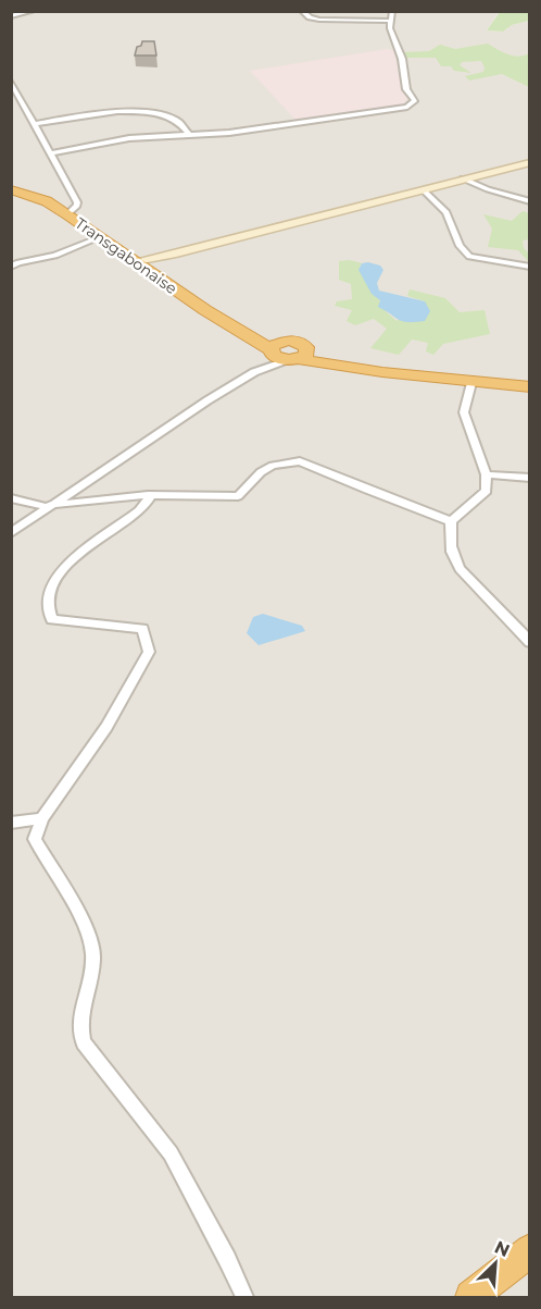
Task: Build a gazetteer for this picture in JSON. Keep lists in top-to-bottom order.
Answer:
{
  "streets": {
    "highway": ["Transgabonaise"]
  },
  "north": "top right"
}
